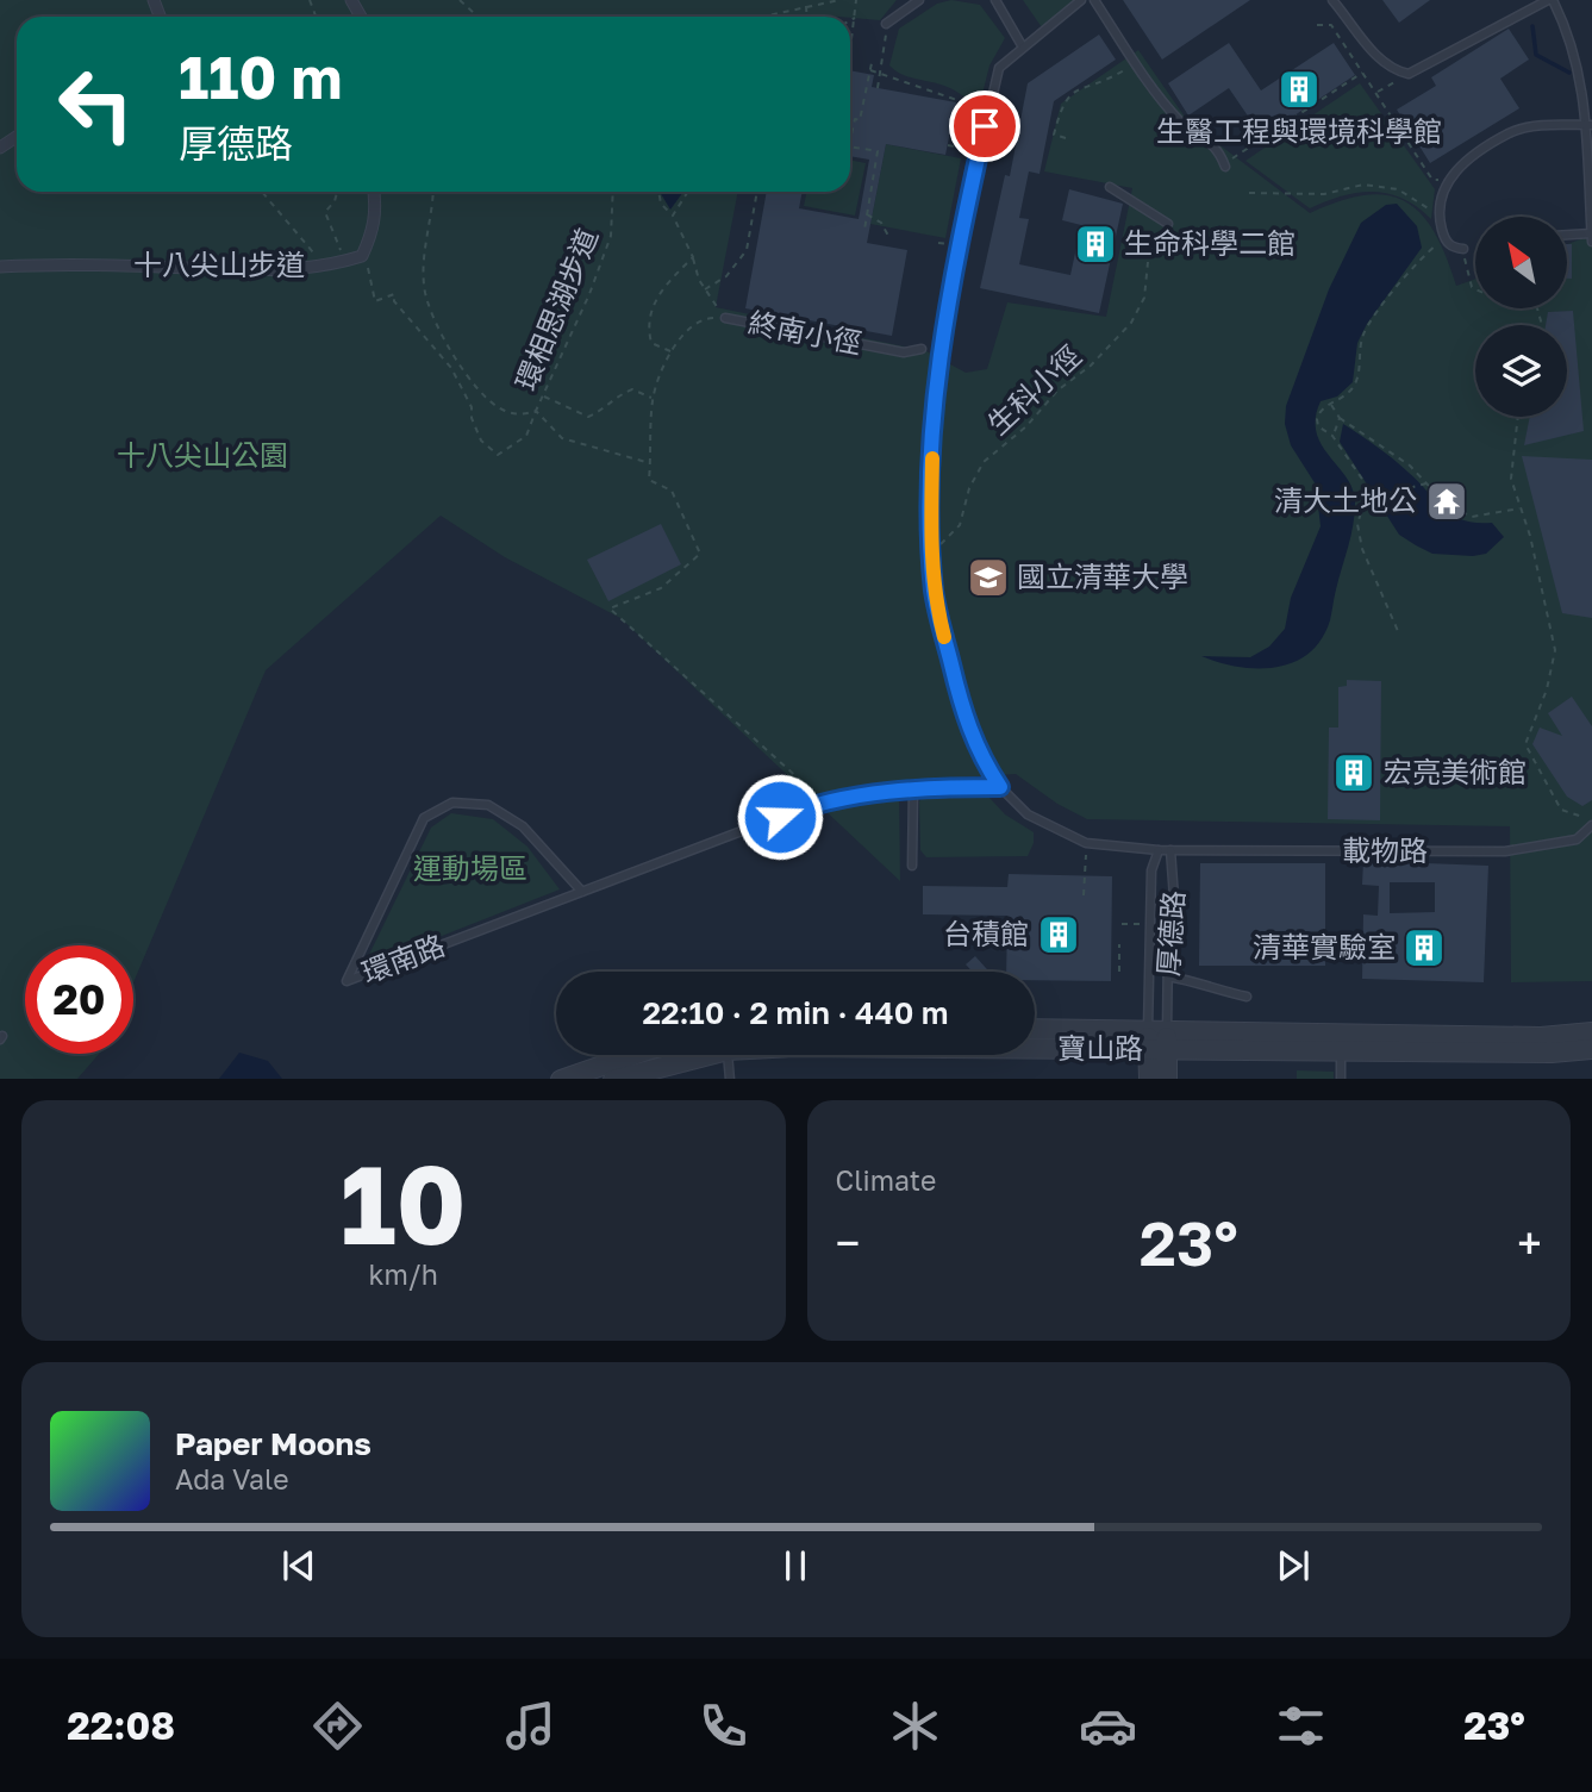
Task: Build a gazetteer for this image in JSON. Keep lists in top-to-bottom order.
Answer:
{
  "streets": {
    "street": ["十八尖山步道", "寶山路"],
    "lane": [
      "終南小徑",
      "載物路",
      "厚德路",
      "環南路"
    ],
    "path": ["環相思湖步道", "生科小徑"]
  },
  "crossings": [
    ["載物路", "厚德路"],
    ["厚德路", "環南路"],
    ["厚德路", "寶山路"]
  ],
  "parks": ["十八尖山公園", "運動場區"],
  "places": {
    "building": [
      "生醫工程與環境科學館",
      "生命科學二館",
      "宏亮美術館",
      "台積館",
      "清華實驗室"
    ],
    "temple": ["清大土地公"],
    "school or university": ["國立清華大學"]
  },
  "north": "top left",
  "page": {
    "turn": ["110 m", "厚德路"],
    "limit": "20",
    "trip": "22:10 · 2 min · 440 m",
    "tile": [
      ["10", "km/h"],
      "Climate"
    ],
    "heat": ["−", "23°", "+"],
    "song": ["Paper Moons", "Ada Vale"],
    "tabs": ["22:08", "23°"]
  }
}
